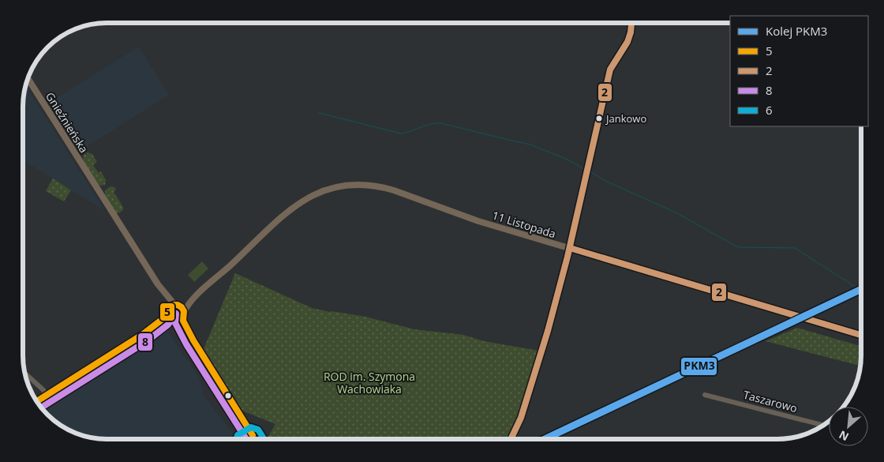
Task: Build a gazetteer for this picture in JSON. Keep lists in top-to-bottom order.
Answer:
{
  "streets": {
    "main road": ["Gnieźnieńska", "11 Listopada"],
    "street": ["Taszarowo"]
  },
  "crossings": [
    ["Gnieźnieńska", "11 Listopada"]
  ],
  "parks": ["ROD im. Szymona Wachowiaka"],
  "places": ["Jankowo"],
  "lines": [
    "transit line 2",
    "rail line PKM3",
    "transit line 5",
    "transit line 8",
    "transit line 6"
  ],
  "legend": [
    "Kolej PKM3",
    "5",
    "2",
    "8",
    "6"
  ],
  "north": "bottom left"
}
